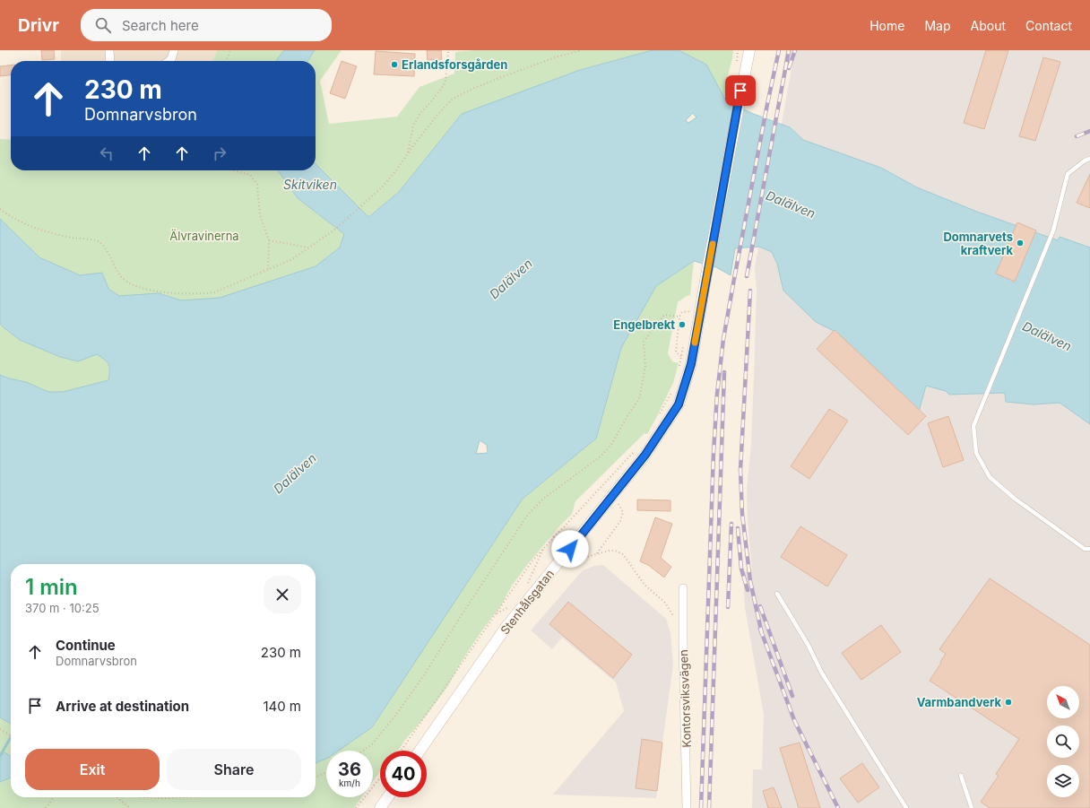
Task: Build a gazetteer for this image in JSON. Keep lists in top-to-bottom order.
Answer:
{
  "streets": {
    "street": ["Stenhålsgatan", "Kontorsviksvägen"]
  },
  "water": ["Skitviken", "Dalälven"],
  "parks": ["Älvravinerna"],
  "places": [
    "Erlandsforsgården",
    "Domnarvets kraftverk",
    "Engelbrekt",
    "Varmbandverk"
  ],
  "north": "top left",
  "page": {
    "header": "Drivr",
    "search": "Search here",
    "nav": [
      "Home",
      "Map",
      "About",
      "Contact"
    ],
    "turn": ["230 m", "Domnarvsbron"],
    "heading": ["1 min", "370 m · 10:25"],
    "list": [
      {
        "name": "Continue",
        "note": "Domnarvsbron",
        "value": "230 m"
      },
      {
        "name": "Arrive at destination",
        "value": "140 m"
      }
    ],
    "buttons": ["Exit", "Share"],
    "speed": "36 km/h",
    "limit": "40"
  }
}
